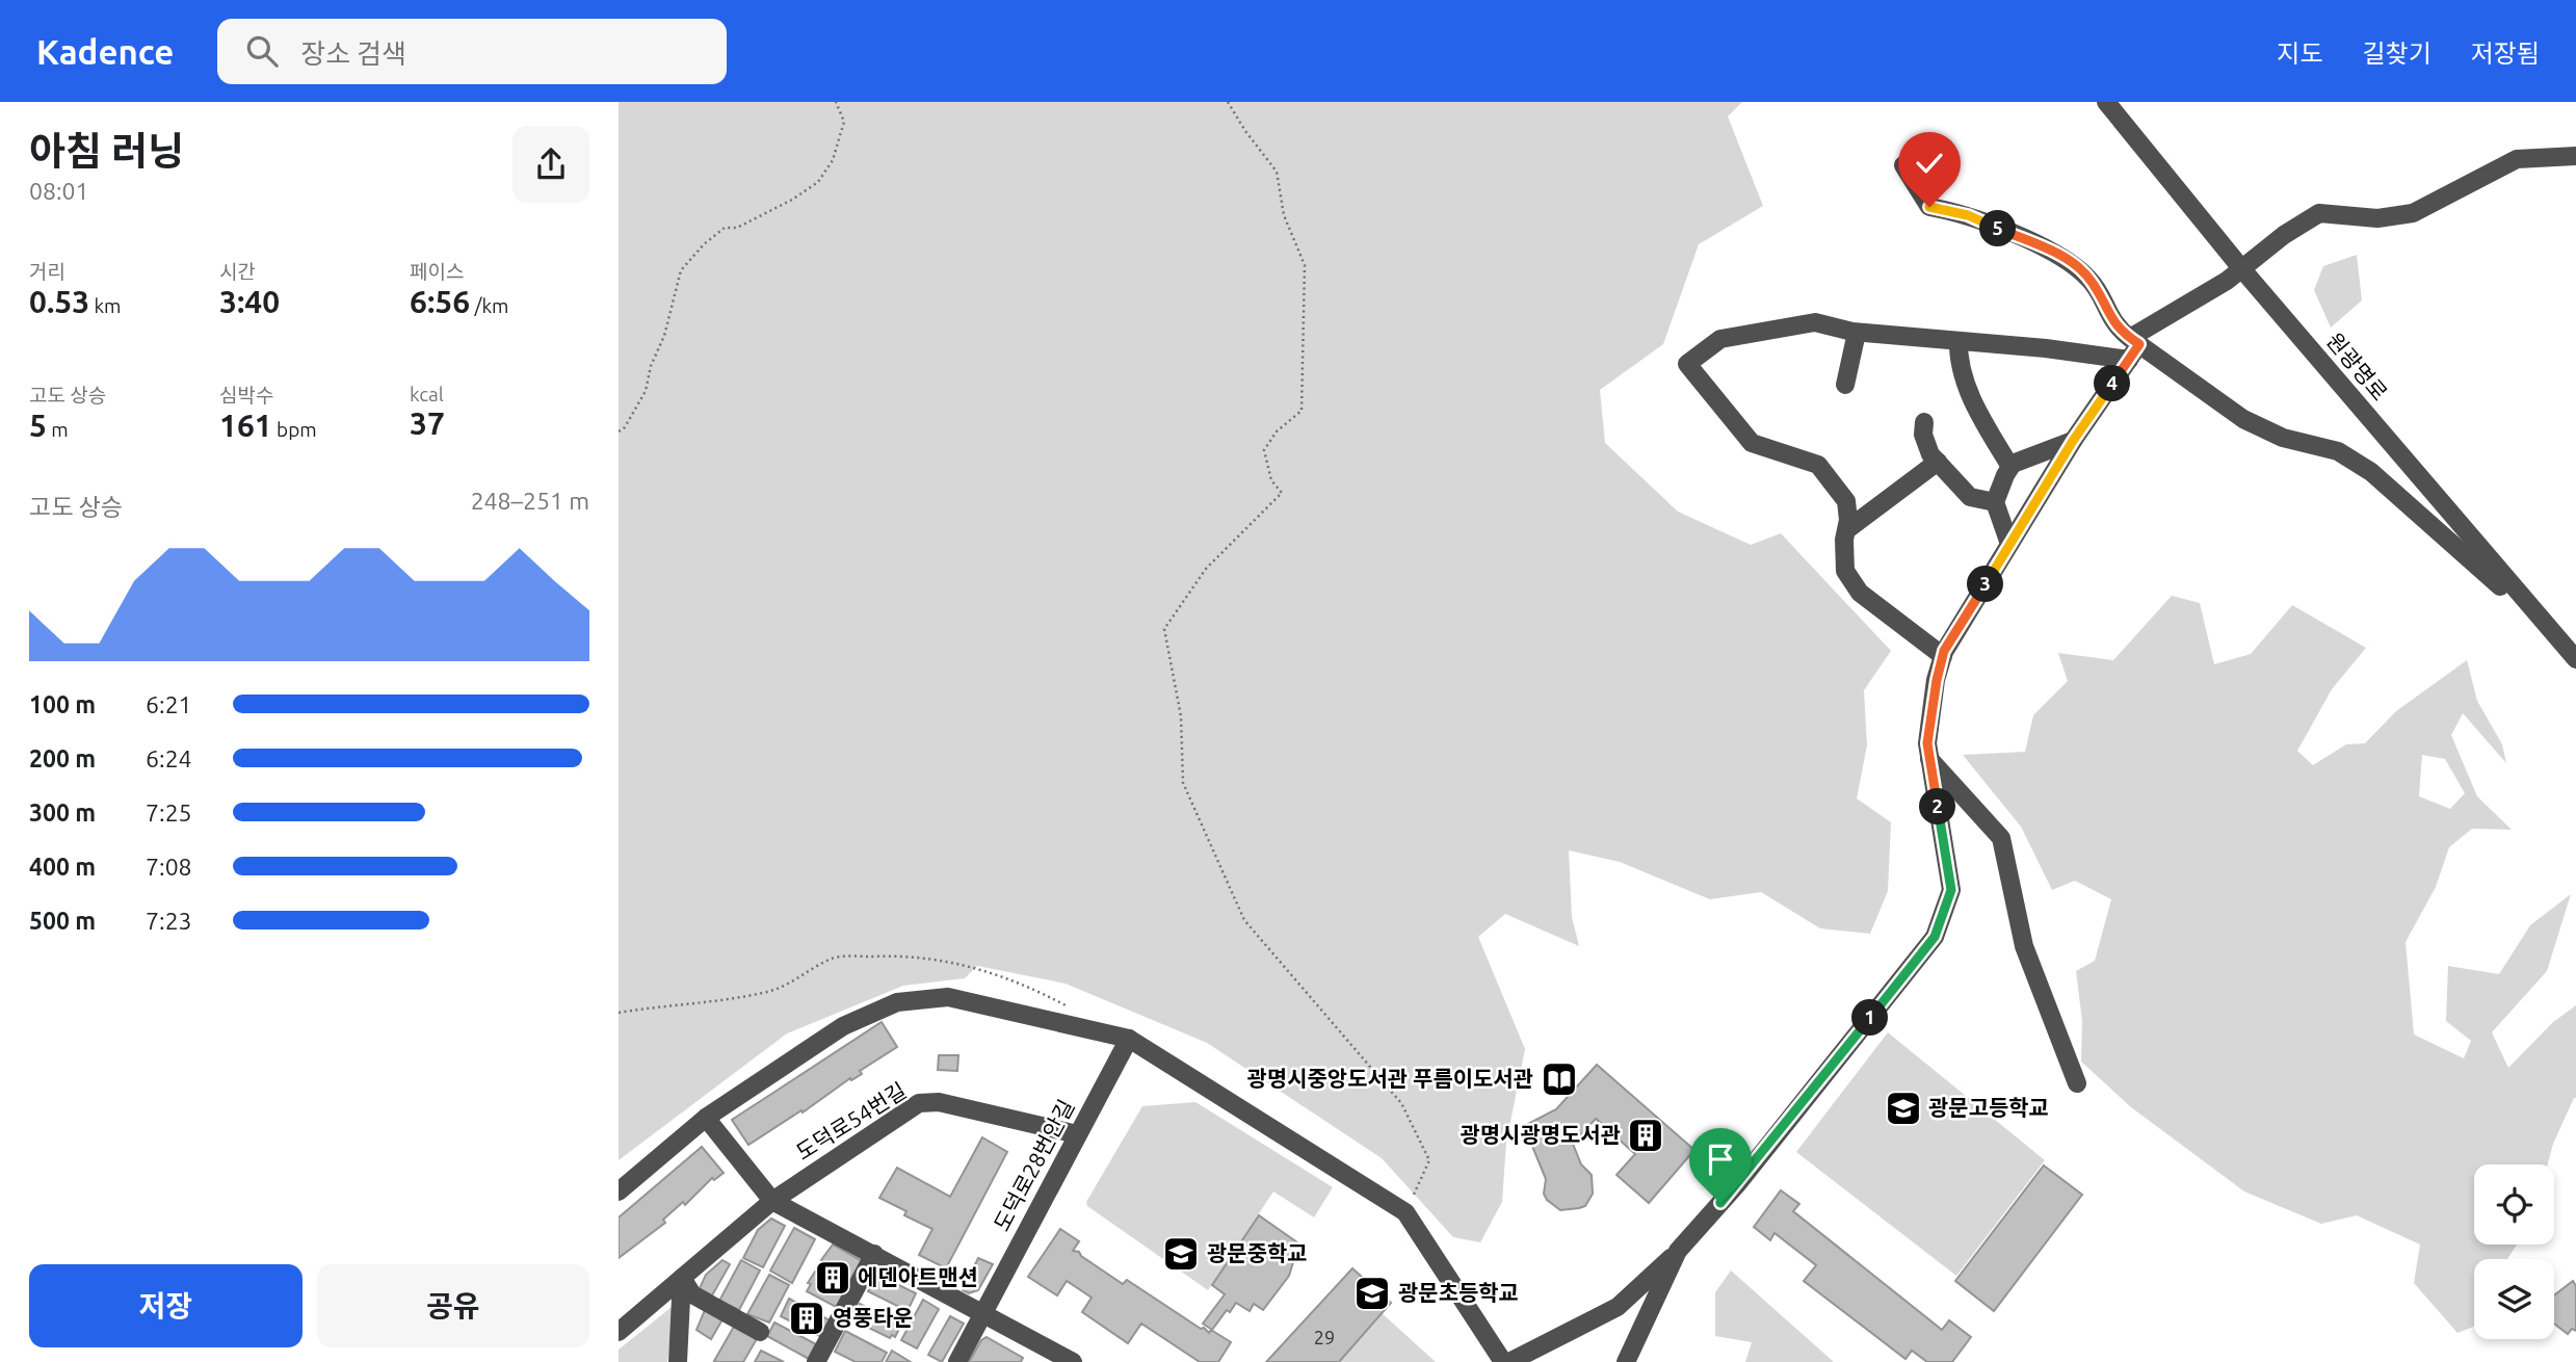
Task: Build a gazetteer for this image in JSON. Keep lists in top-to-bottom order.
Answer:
{
  "streets": {
    "street": ["원광명로", "도덕로54번길", "도덕로28번안길"]
  },
  "crossings": [
    ["도덕로54번길", "도덕로28번안길"]
  ],
  "places": {
    "library": ["광명시중앙도서관 푸름이도서관"],
    "school or university": ["광문고등학교", "광문중학교", "광문초등학교"],
    "building": ["광명시광명도서관", "에덴아트맨션", "영풍타운"]
  },
  "house_numbers": ["29"],
  "page": {
    "header": "Kadence",
    "search": "장소 검색",
    "nav": ["지도", "길찾기", "저장됨"],
    "heading": ["아침 러닝", "08:01"],
    "pins": [
      "5",
      "4",
      "3",
      "2",
      "1"
    ],
    "stats": [
      ["거리", "0.53 km"],
      ["시간", "3:40"],
      ["페이스", "6:56 /km"],
      ["고도 상승", "5 m"],
      ["심박수", "161 bpm"],
      ["kcal", "37"]
    ],
    "chart": ["고도 상승", "248–251 m"],
    "list": [
      {
        "name": "100 m",
        "note": "6:21"
      },
      {
        "name": "200 m",
        "note": "6:24"
      },
      {
        "name": "300 m",
        "note": "7:25"
      },
      {
        "name": "400 m",
        "note": "7:08"
      },
      {
        "name": "500 m",
        "note": "7:23"
      }
    ],
    "buttons": ["저장", "공유"]
  }
}
